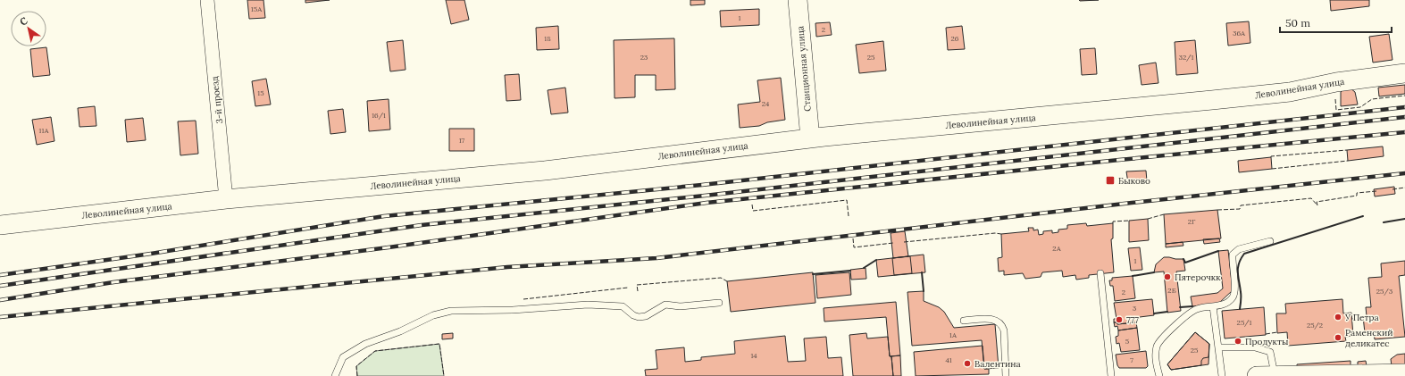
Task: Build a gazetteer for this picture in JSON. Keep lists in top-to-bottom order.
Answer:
{
  "streets": {
    "main road": ["Станционная улица", "Леволинейная улица"],
    "street": ["3-й проезд"]
  },
  "crossings": [
    ["Станционная улица", "Леволинейная улица"],
    ["Леволинейная улица", "3-й проезд"]
  ],
  "places": {
    "transit": ["Быково"],
    "other": [
      "Пятерочкк",
      "У Петра",
      "777",
      "Раменский деликатес",
      "Продукты",
      "Валентина"
    ]
  },
  "house_numbers": [
    "15А",
    "1",
    "2",
    "36А",
    "18",
    "26",
    "23",
    "25",
    "32/1",
    "15",
    "24",
    "16/1",
    "11А",
    "17",
    "2Г",
    "2А",
    "1",
    "2Б",
    "25/3",
    "2",
    "3",
    "25/1",
    "25/2",
    "1А",
    "5",
    "25",
    "14",
    "41",
    "7"
  ],
  "scale_bar": "50 m",
  "north": "top left"
}
